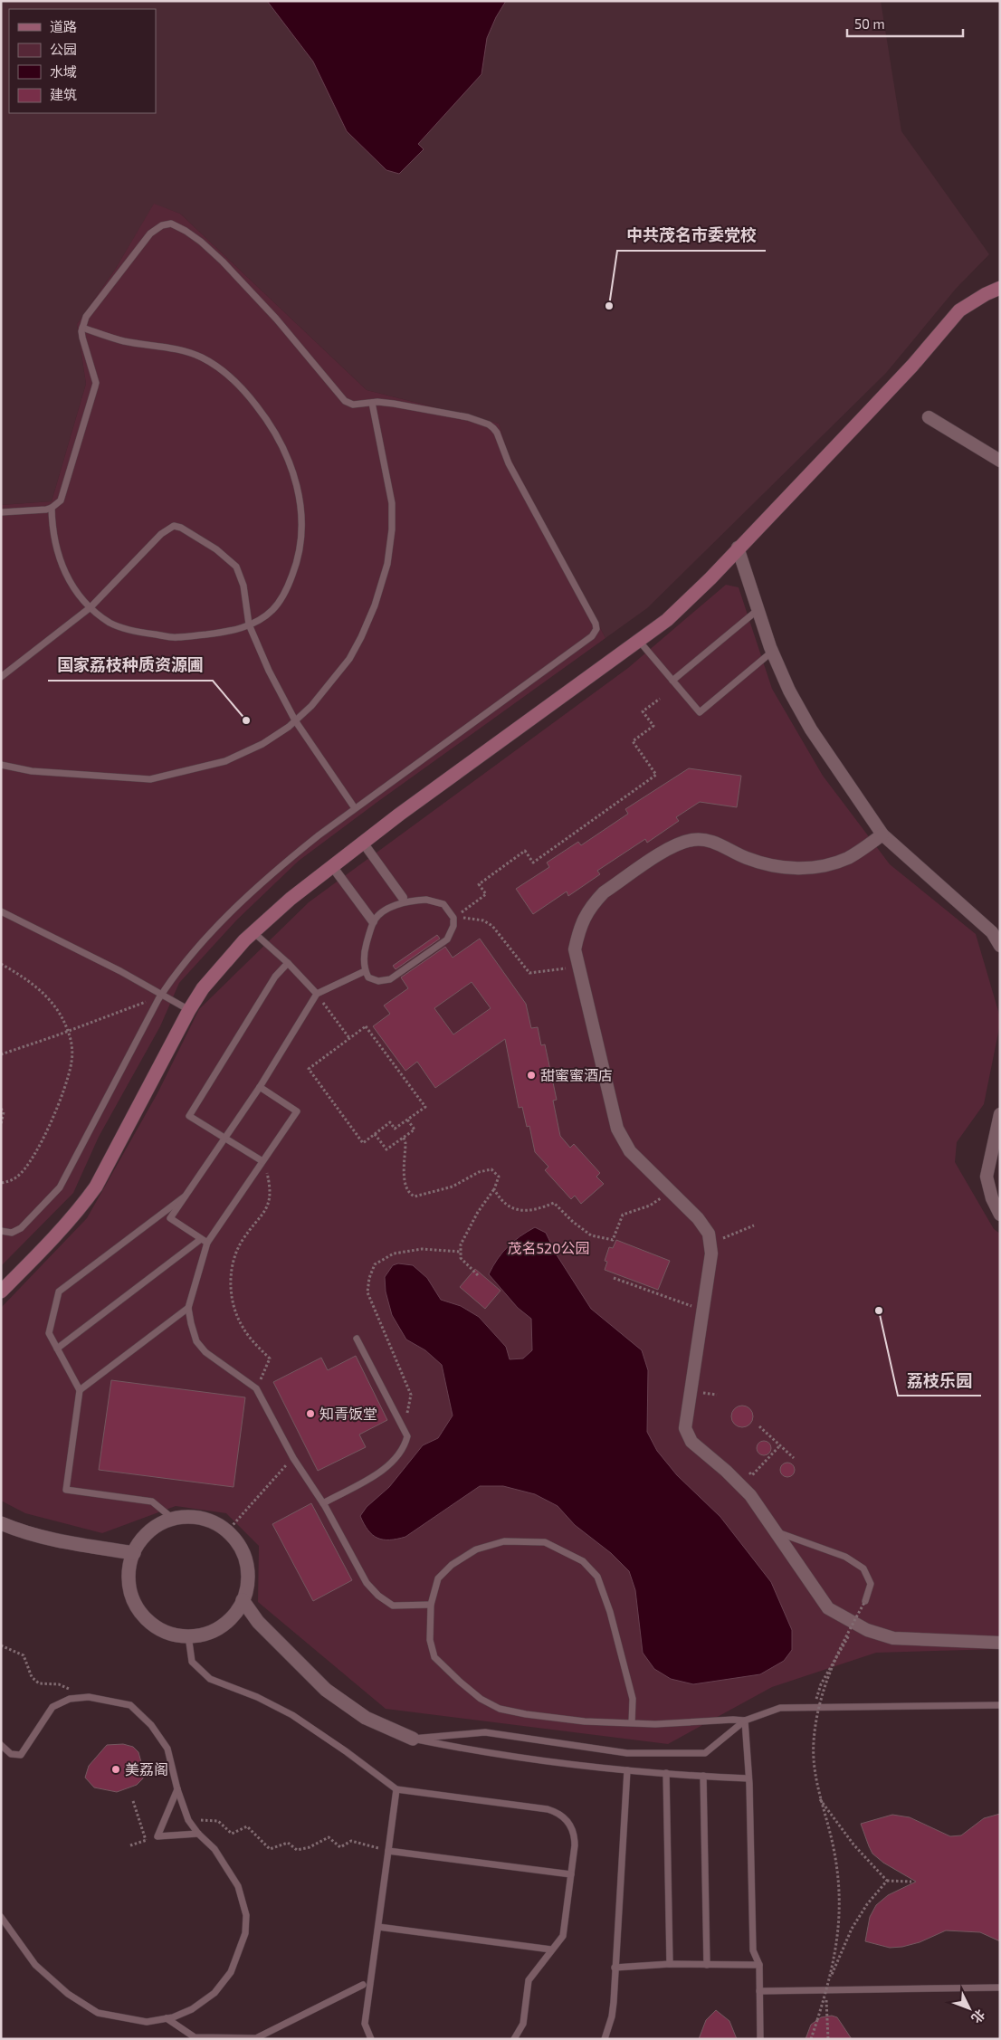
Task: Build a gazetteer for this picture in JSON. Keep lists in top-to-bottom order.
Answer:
{
  "parks": ["茂名520公园"],
  "places": [
    "中共茂名市委党校",
    "国家荔枝种质资源圃",
    "甜蜜蜜酒店",
    "荔枝乐园",
    "知青饭堂",
    "美荔阁"
  ],
  "legend": [
    "道路",
    "公园",
    "水域",
    "建筑"
  ],
  "scale_bar": "50 m",
  "north": "bottom right"
}
